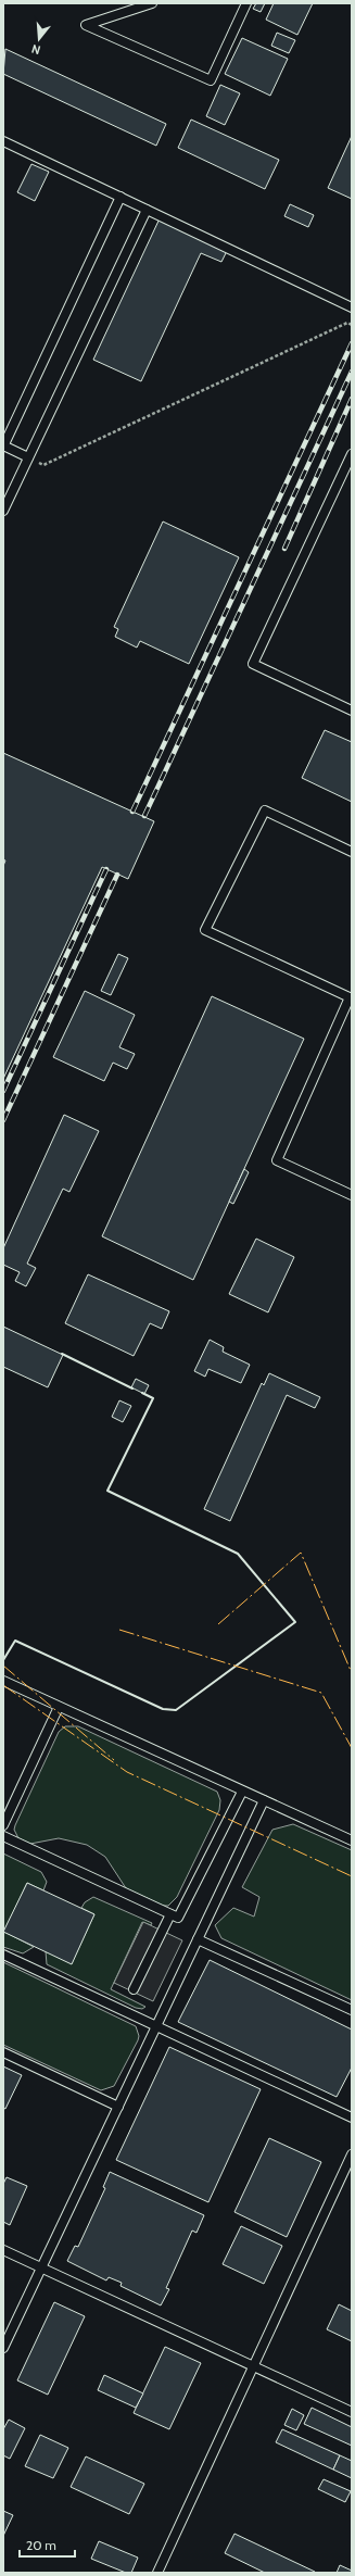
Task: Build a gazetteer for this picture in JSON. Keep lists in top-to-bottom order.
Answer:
{
  "scale_bar": "20 m",
  "north": "bottom"
}
